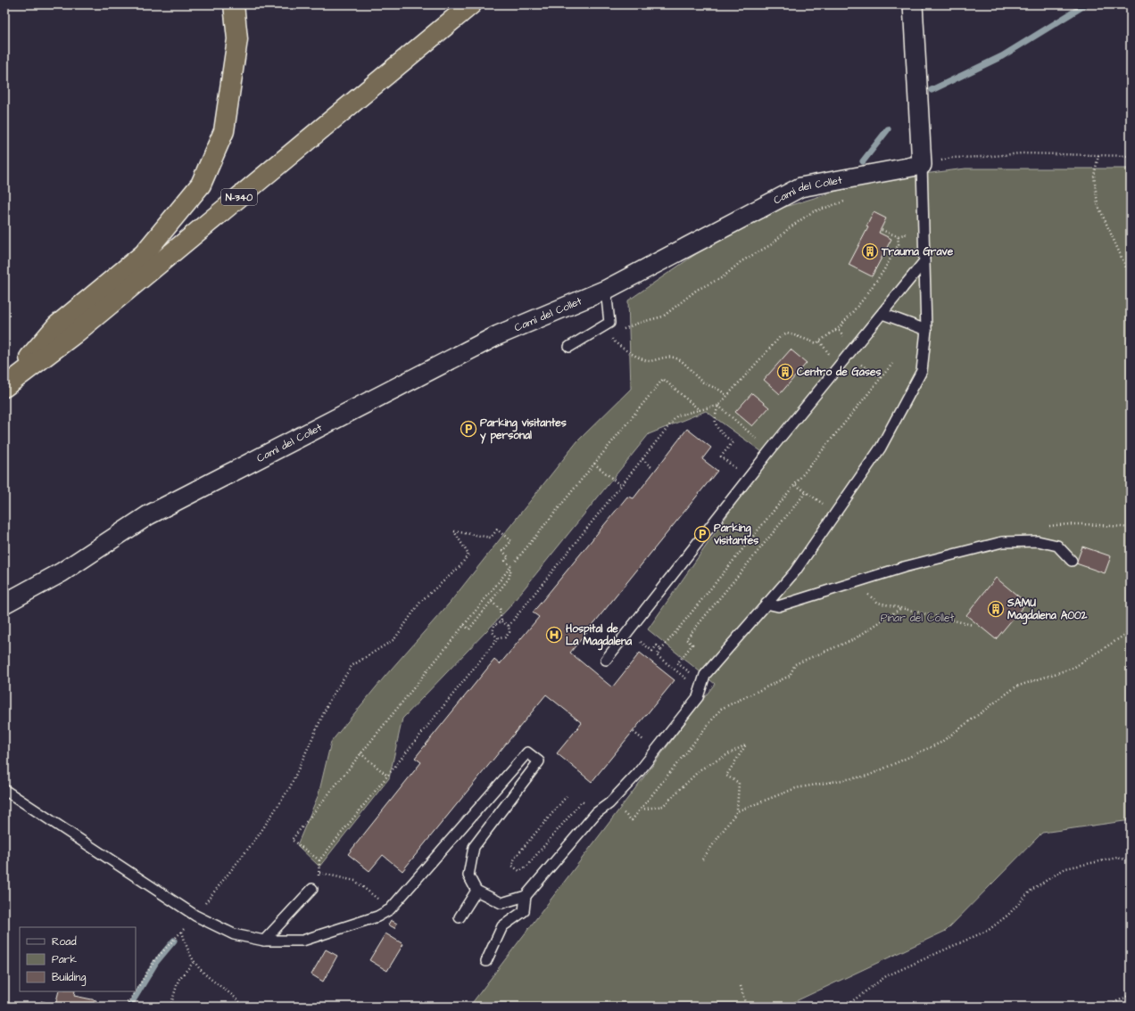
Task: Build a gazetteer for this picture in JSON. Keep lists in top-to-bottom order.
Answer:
{
  "streets": {
    "highway": ["N-340"],
    "street": ["Camí del Collet"]
  },
  "parks": ["Pinar del Collet"],
  "places": {
    "building": ["Trauma Grave", "Centro de Gases", "SAMU Magdalena A002"],
    "parking": ["Parking visitantes y personal", "Parking visitantes"],
    "hospital": ["Hospital de La Magdalena"]
  },
  "legend": ["Road", "Park", "Building"]
}
